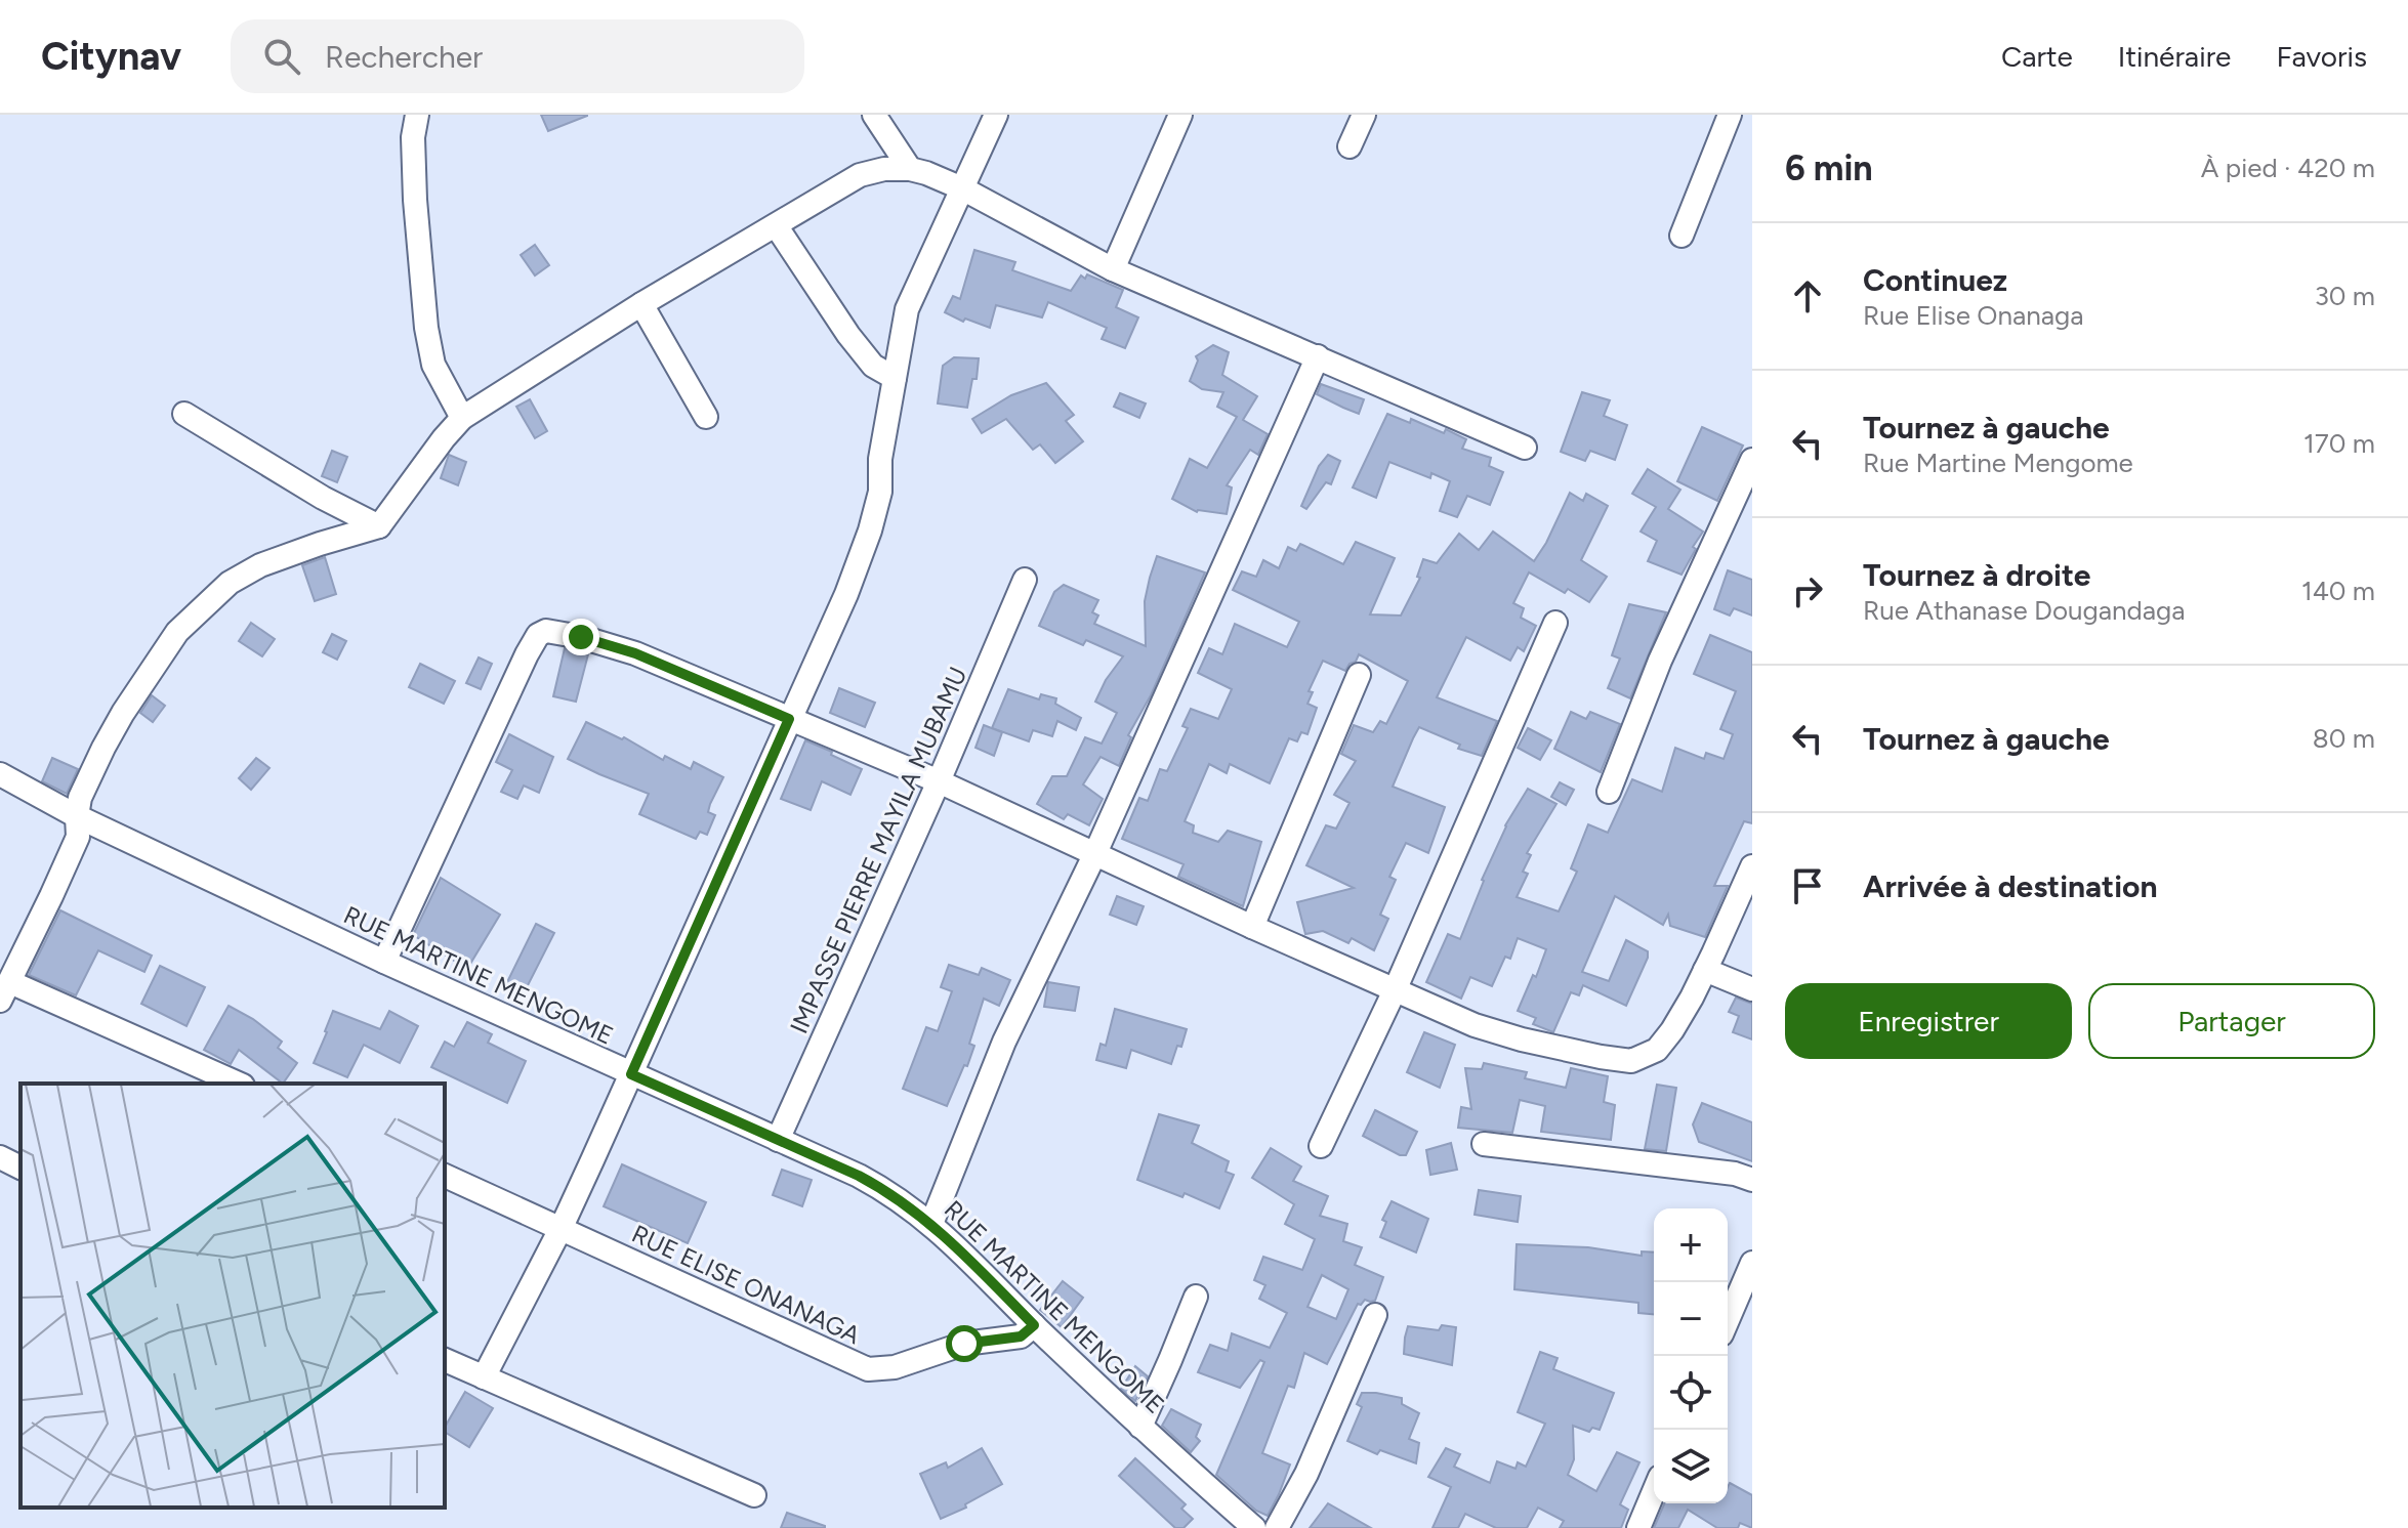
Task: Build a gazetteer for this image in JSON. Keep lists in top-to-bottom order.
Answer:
{
  "streets": {
    "street": ["IMPASSE PIERRE MAYILA MUBAMU", "RUE MARTINE MENGOME", "RUE ELISE ONANAGA"]
  },
  "crossings": [
    ["IMPASSE PIERRE MAYILA MUBAMU", "RUE MARTINE MENGOME"],
    ["RUE MARTINE MENGOME", "RUE ELISE ONANAGA"]
  ],
  "page": {
    "header": "Citynav",
    "search": "Rechercher",
    "nav": ["Carte", "Itinéraire", "Favoris"],
    "heading": ["6 min", "À pied · 420 m"],
    "list": [
      ["Continuez", "Rue Elise Onanaga", "30 m"],
      ["Tournez à gauche", "Rue Martine Mengome", "170 m"],
      ["Tournez à droite", "Rue Athanase Dougandaga", "140 m"],
      ["Tournez à gauche", "80 m"],
      "Arrivée à destination"
    ],
    "buttons": ["Enregistrer", "Partager"],
    "map_buttons": ["+", "−"]
  }
}
